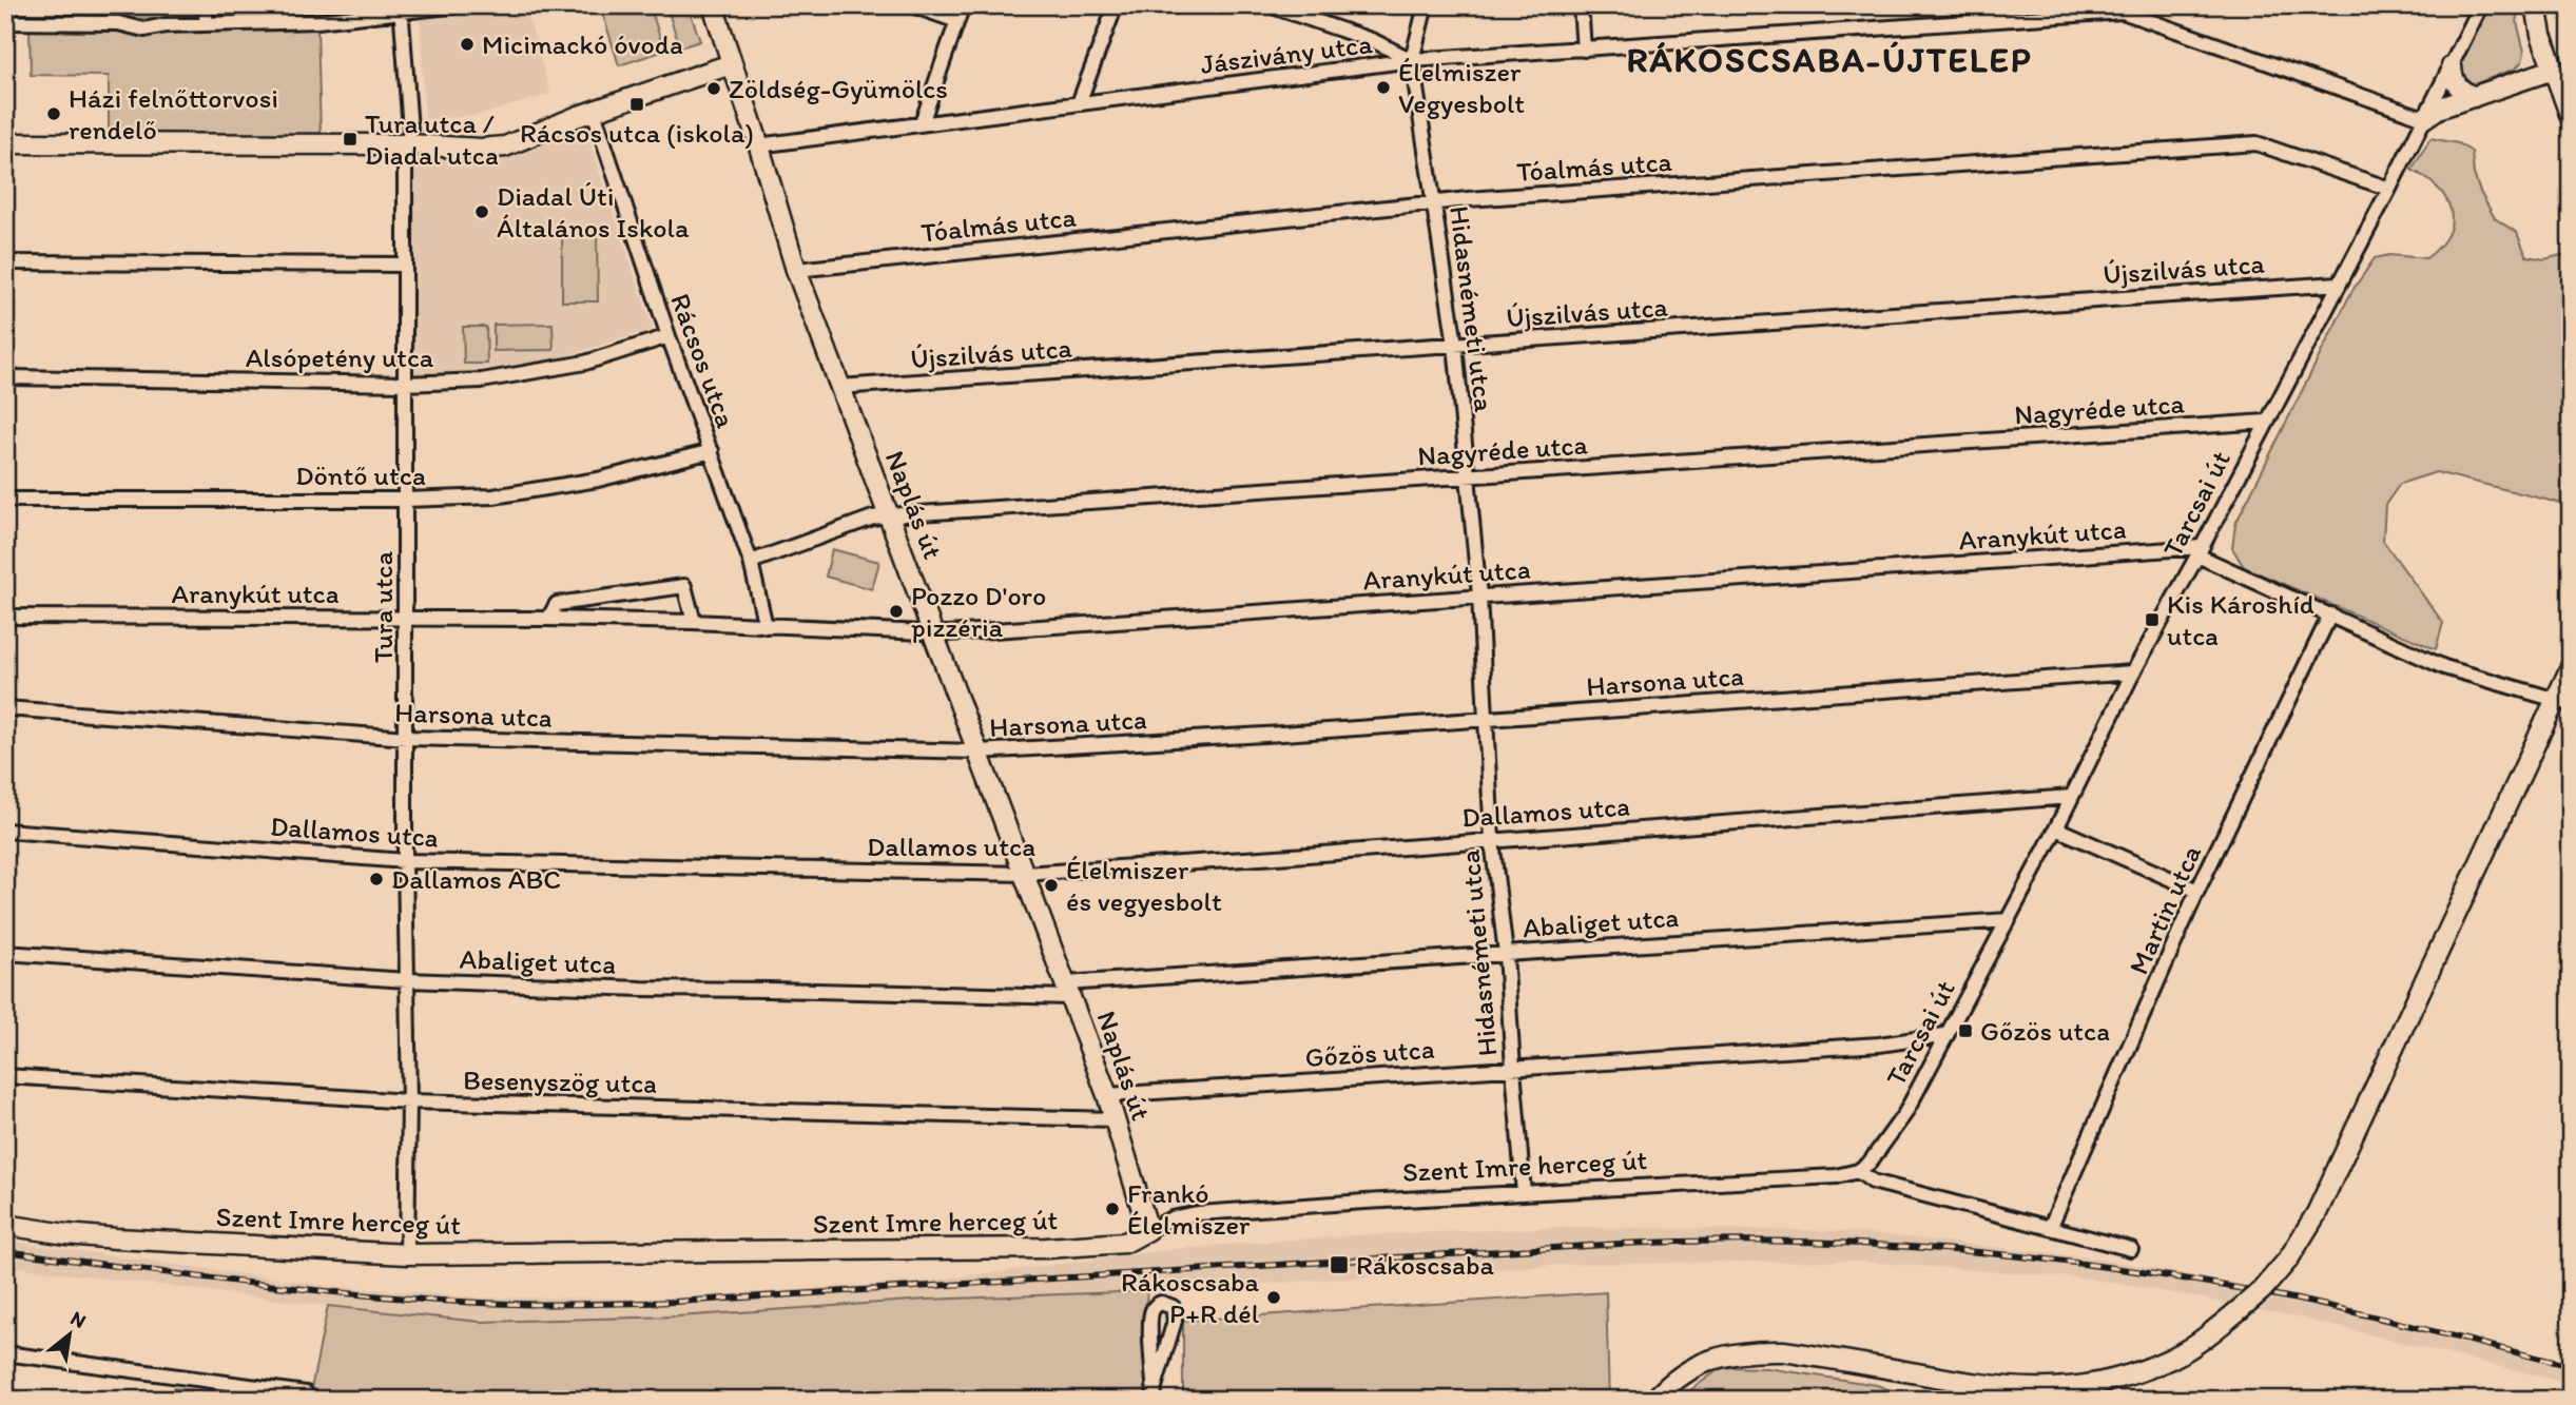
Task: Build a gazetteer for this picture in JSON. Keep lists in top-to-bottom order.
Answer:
{
  "streets": {
    "street": [
      "Jászivány utca",
      "Tóalmás utca",
      "Újszilvás utca",
      "Hidasnémeti utca",
      "Alsópetény utca",
      "Rácsos utca",
      "Nagyréde utca",
      "Döntő utca",
      "Tarcsai út",
      "Naplás út",
      "Aranykút utca",
      "Tura utca",
      "Harsona utca",
      "Dallamos utca",
      "Martin utca",
      "Abaliget utca",
      "Gőzös utca",
      "Besenyszög utca",
      "Szent Imre herceg út"
    ]
  },
  "crossings": [
    ["Jászivány utca", "Hidasnémeti utca"],
    ["Jászivány utca", "Tarcsai út"],
    ["Jászivány utca", "Naplás út"],
    ["Tóalmás utca", "Hidasnémeti utca"],
    ["Tóalmás utca", "Tarcsai út"],
    ["Tóalmás utca", "Naplás út"],
    ["Újszilvás utca", "Hidasnémeti utca"],
    ["Újszilvás utca", "Tarcsai út"],
    ["Újszilvás utca", "Naplás út"],
    ["Hidasnémeti utca", "Nagyréde utca"],
    ["Hidasnémeti utca", "Aranykút utca"],
    ["Hidasnémeti utca", "Harsona utca"],
    ["Hidasnémeti utca", "Dallamos utca"],
    ["Hidasnémeti utca", "Abaliget utca"],
    ["Hidasnémeti utca", "Gőzös utca"],
    ["Hidasnémeti utca", "Szent Imre herceg út"],
    ["Alsópetény utca", "Rácsos utca"],
    ["Alsópetény utca", "Tura utca"],
    ["Rácsos utca", "Nagyréde utca"],
    ["Rácsos utca", "Döntő utca"],
    ["Rácsos utca", "Aranykút utca"],
    ["Nagyréde utca", "Tarcsai út"],
    ["Nagyréde utca", "Naplás út"],
    ["Döntő utca", "Tura utca"],
    ["Tarcsai út", "Aranykút utca"],
    ["Tarcsai út", "Harsona utca"],
    ["Tarcsai út", "Dallamos utca"],
    ["Tarcsai út", "Abaliget utca"],
    ["Tarcsai út", "Gőzös utca"],
    ["Tarcsai út", "Szent Imre herceg út"],
    ["Naplás út", "Aranykút utca"],
    ["Naplás út", "Harsona utca"],
    ["Naplás út", "Dallamos utca"],
    ["Naplás út", "Abaliget utca"],
    ["Naplás út", "Gőzös utca"],
    ["Naplás út", "Besenyszög utca"],
    ["Naplás út", "Szent Imre herceg út"],
    ["Aranykút utca", "Tura utca"],
    ["Tura utca", "Harsona utca"],
    ["Tura utca", "Dallamos utca"],
    ["Tura utca", "Abaliget utca"],
    ["Tura utca", "Besenyszög utca"],
    ["Tura utca", "Szent Imre herceg út"]
  ],
  "districts": ["RÁKOSCSABA-ÚJTELEP"],
  "places": {
    "other": [
      "Micimackó óvoda",
      "Élelmiszer Vegyesbolt",
      "Zöldség-Gyümölcs",
      "Házi felnőttorvosi rendelő",
      "Diadal Úti Általános Iskola",
      "Pozzo D'oro pizzéria",
      "Dallamos ABC",
      "Élelmiszer és vegyesbolt",
      "Frankó Élelmiszer",
      "Rákoscsaba P+R dél"
    ],
    "transit": [
      "Rácsos utca (iskola)",
      "Tura utca / Diadal utca",
      "Kis Károshíd utca",
      "Gőzös utca",
      "Rákoscsaba"
    ]
  },
  "north": "top right"
}
